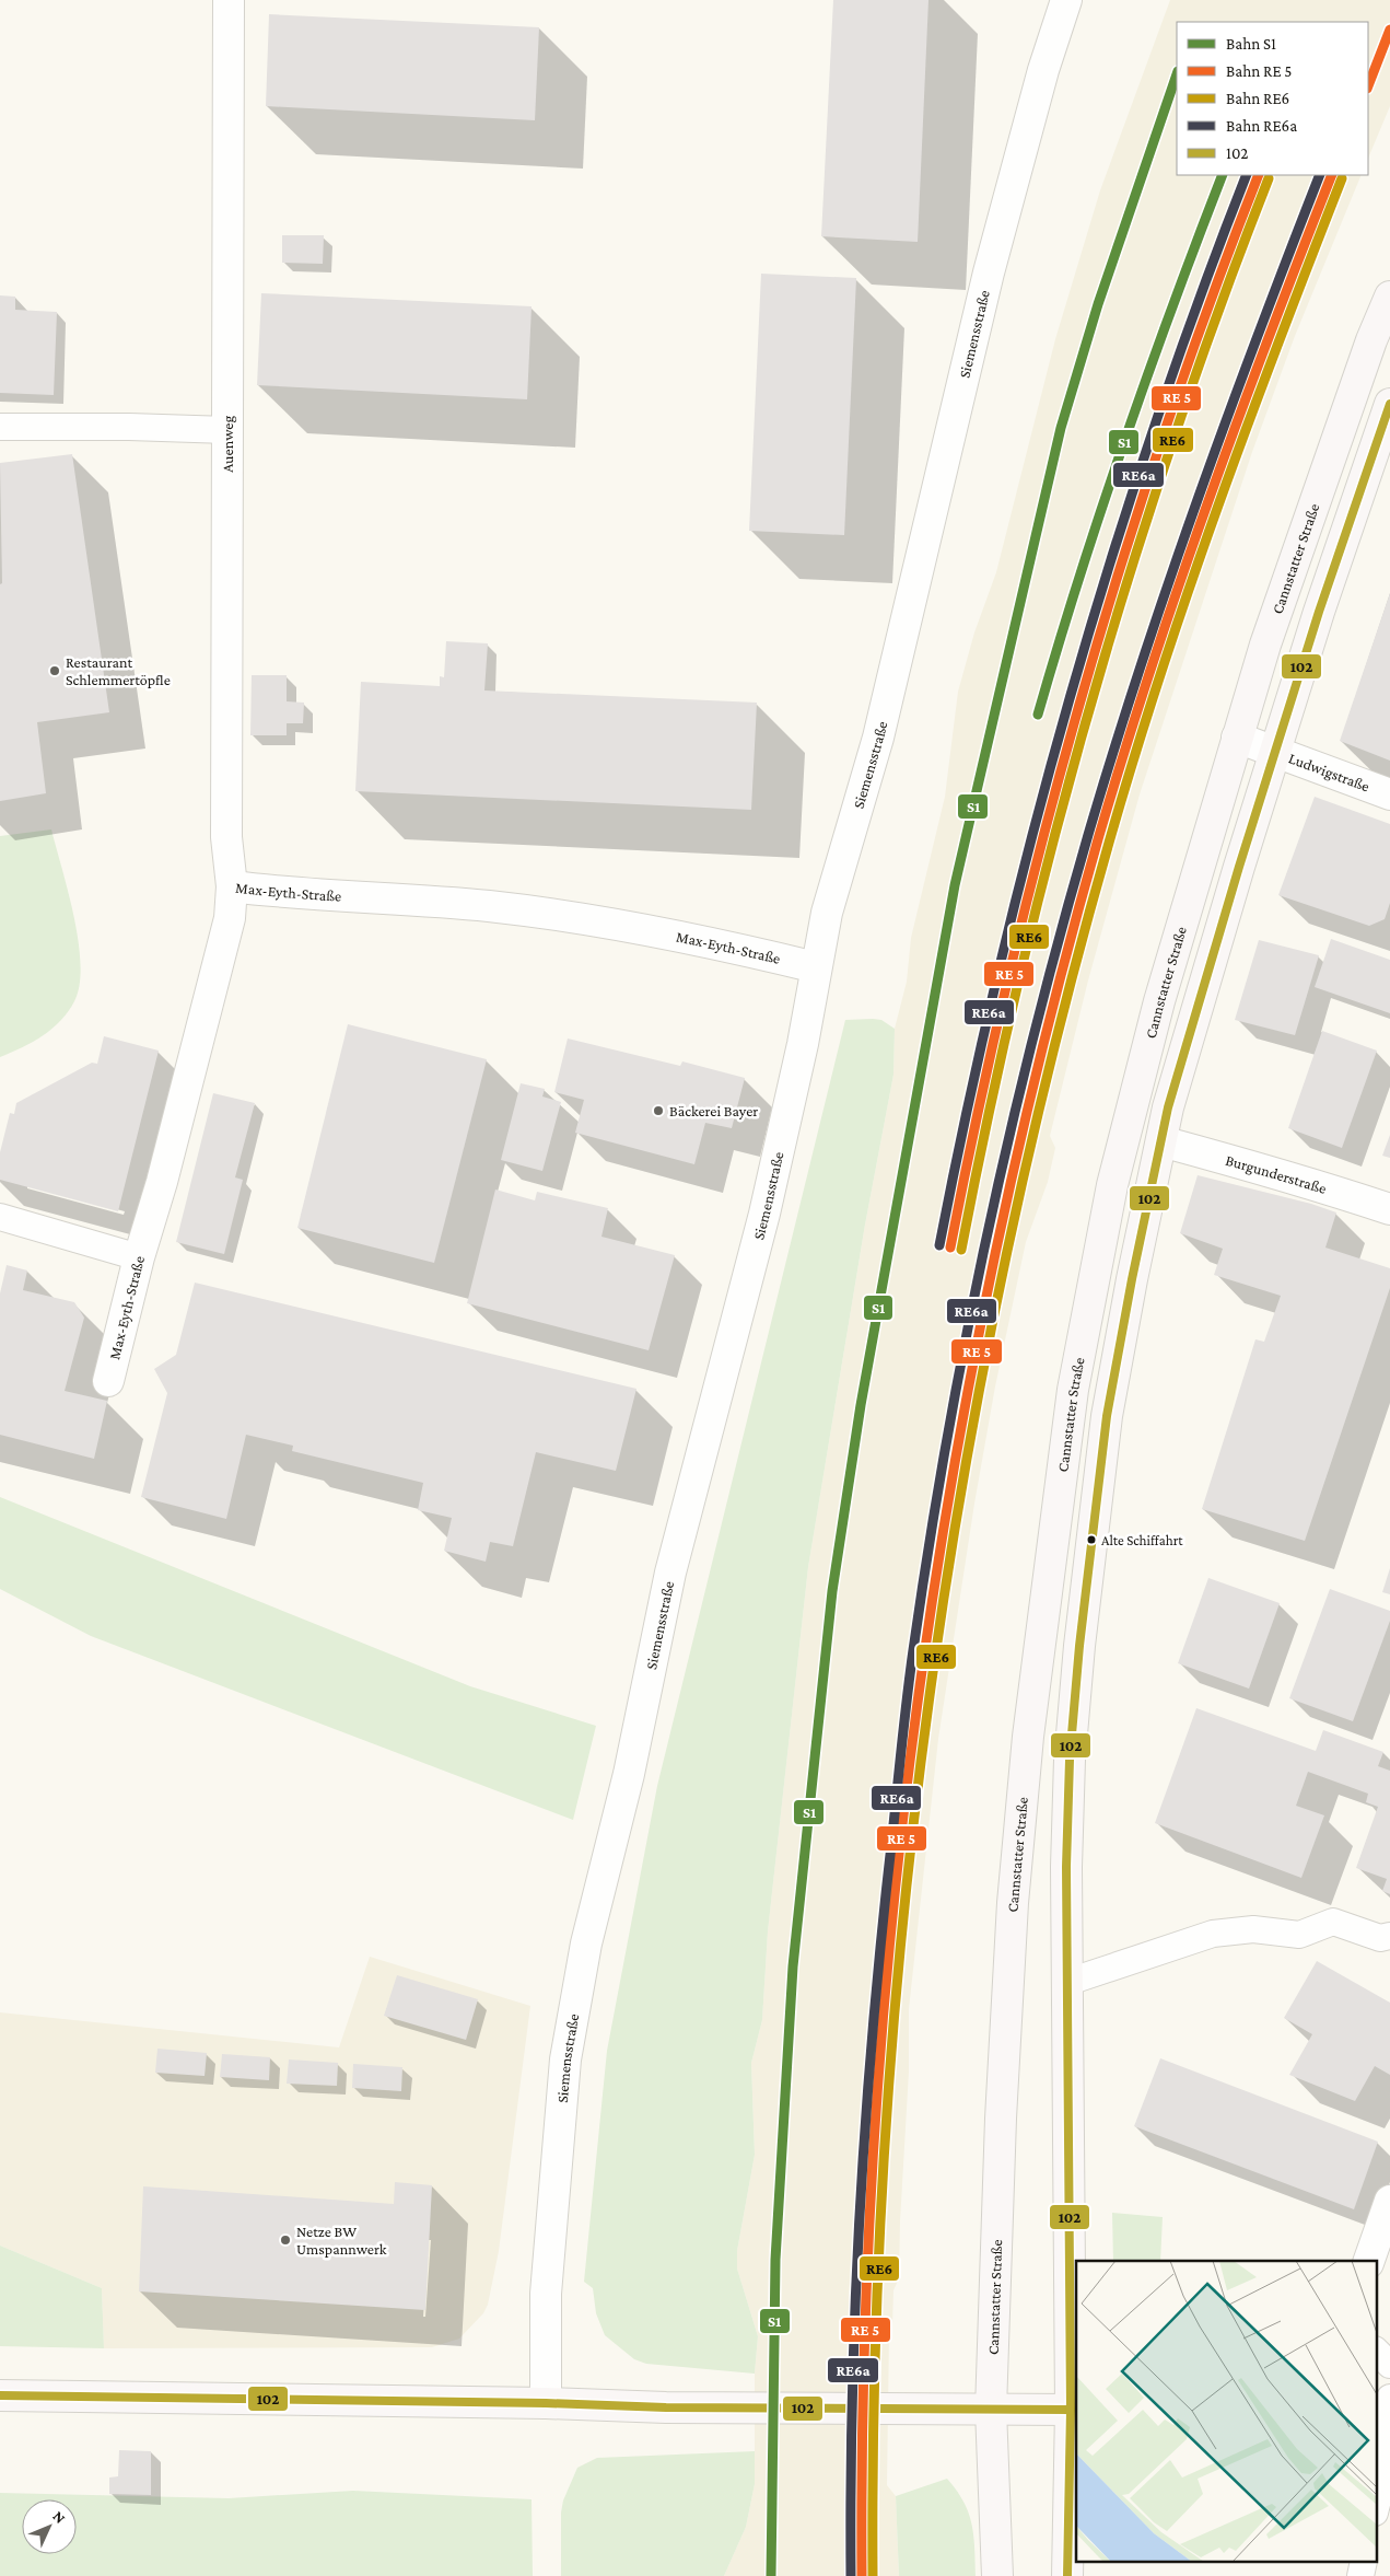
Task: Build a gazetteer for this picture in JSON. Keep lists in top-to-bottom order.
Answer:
{
  "streets": {
    "main road": ["Cannstatter Straße"],
    "street": [
      "Siemensstraße",
      "Auenweg",
      "Ludwigstraße",
      "Max-Eyth-Straße",
      "Burgunderstraße"
    ]
  },
  "crossings": [
    ["Siemensstraße", "Max-Eyth-Straße"],
    ["Auenweg", "Max-Eyth-Straße"],
    ["Cannstatter Straße", "Ludwigstraße"]
  ],
  "places": [
    "Restaurant Schlemmertöpfle",
    "Bäckerei Bayer",
    "Alte Schiffahrt",
    "Netze BW Umspannwerk"
  ],
  "lines": [
    "rail line S1",
    "rail line RE6a",
    "rail line RE6",
    "transit line 102"
  ],
  "legend": [
    "Bahn S1",
    "Bahn RE 5",
    "Bahn RE6",
    "Bahn RE6a",
    "102"
  ],
  "north": "top right"
}
